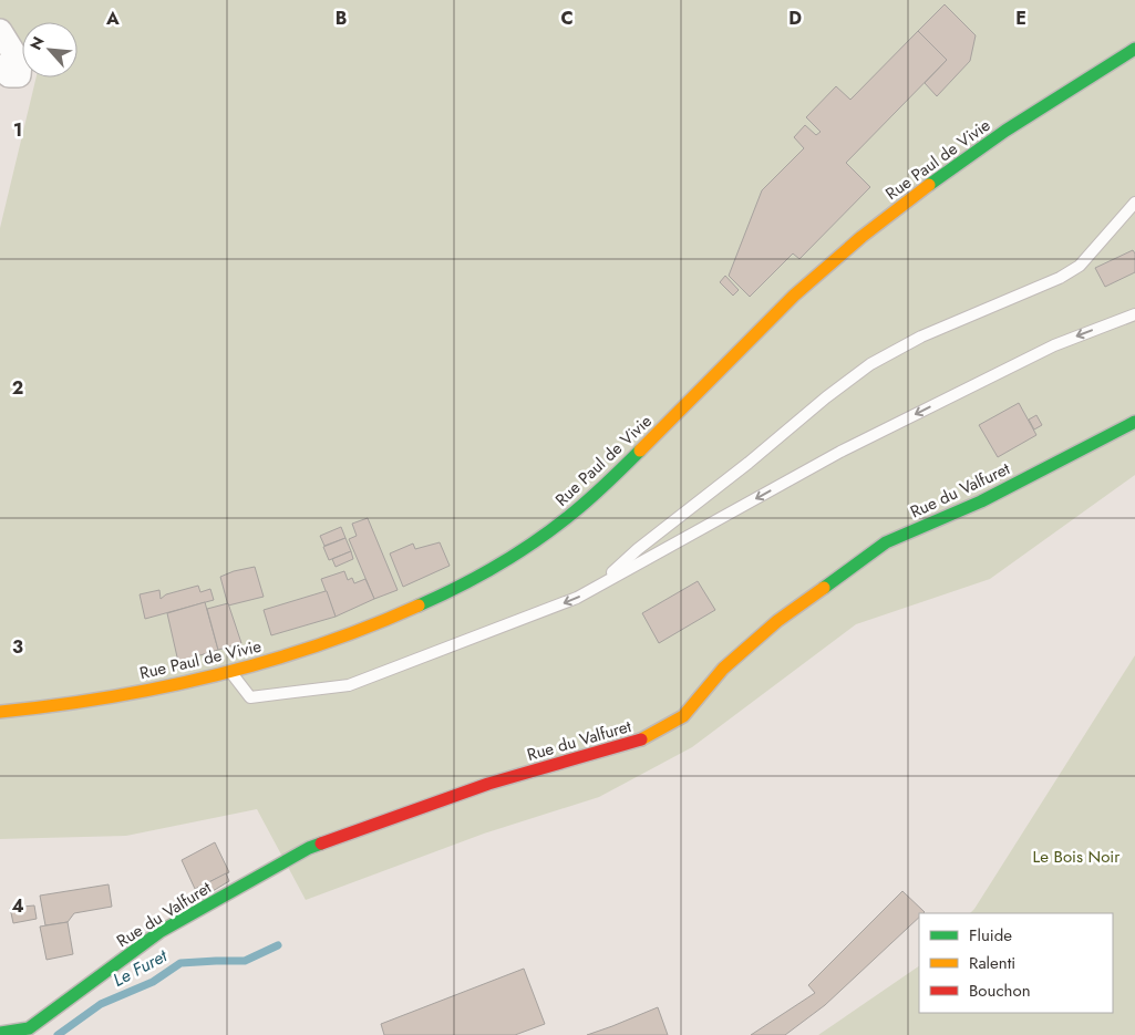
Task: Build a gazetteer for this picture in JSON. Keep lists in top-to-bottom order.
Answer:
{
  "streets": {
    "main road": ["Rue Paul de Vivie", "Rue du Valfuret"]
  },
  "water": ["Le Furet"],
  "parks": ["Le Bois Noir"],
  "legend": ["Fluide", "Ralenti", "Bouchon"],
  "north": "top left",
  "grid": {
    "columns": [
      "A",
      "B",
      "C",
      "D",
      "E"
    ],
    "rows": [
      "1",
      "2",
      "3",
      "4"
    ]
  }
}
